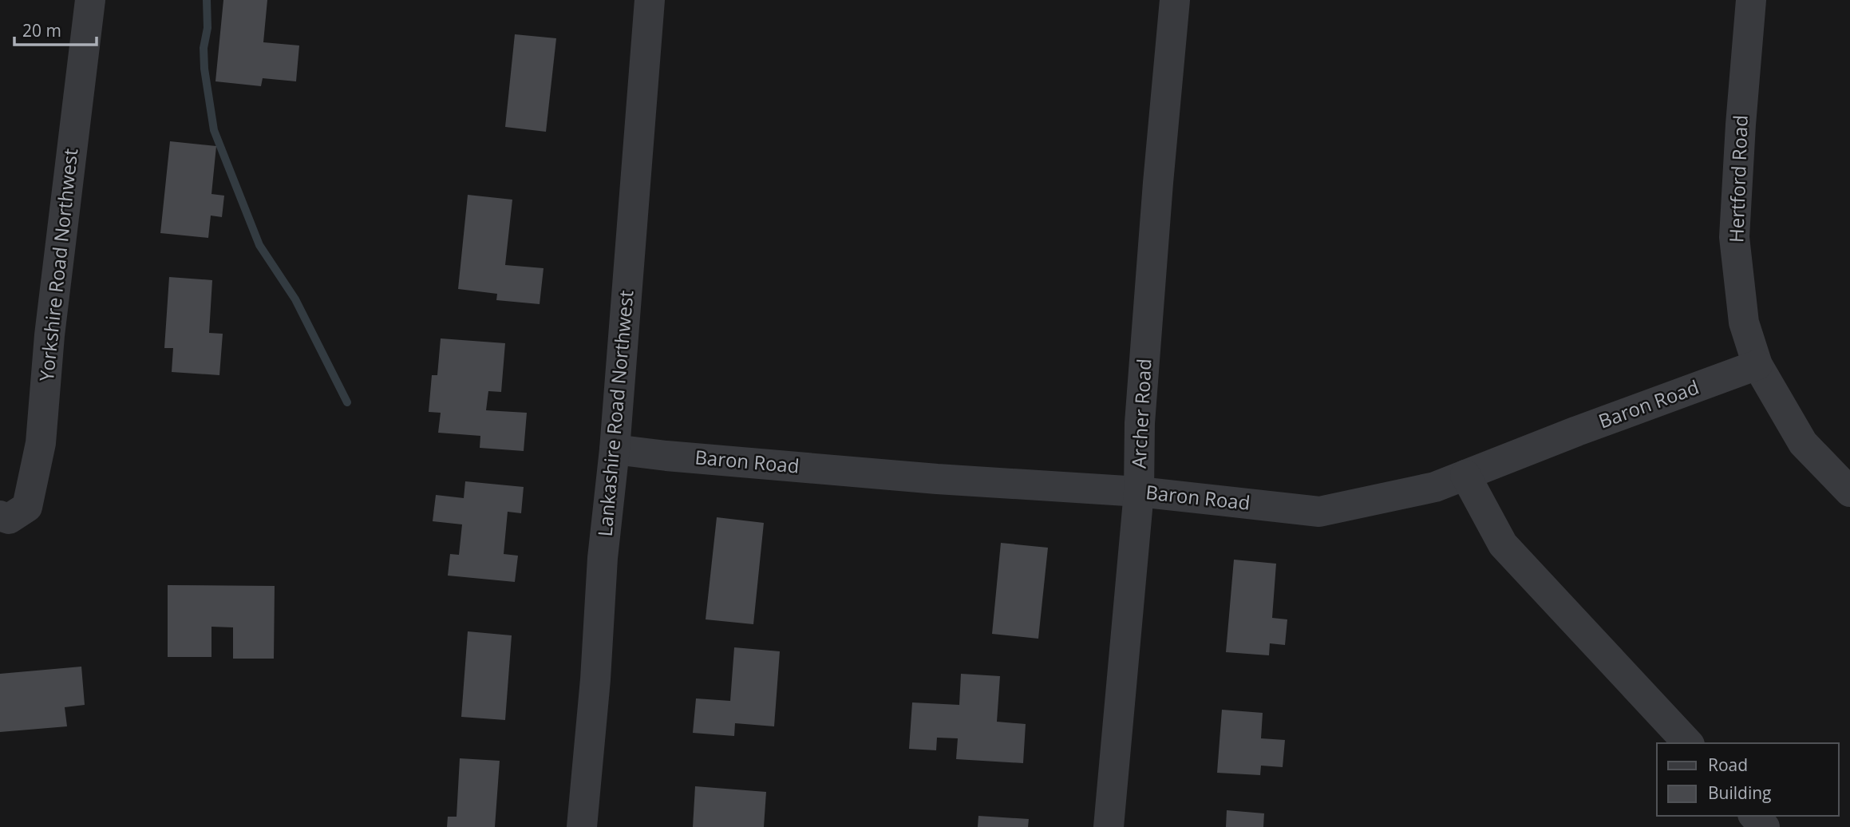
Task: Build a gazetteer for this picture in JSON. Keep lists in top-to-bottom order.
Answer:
{
  "streets": {
    "street": [
      "Hertford Road",
      "Yorkshire Road Northwest",
      "Baron Road",
      "Lankashire Road Northwest",
      "Archer Road"
    ]
  },
  "crossings": [
    ["Hertford Road", "Baron Road"],
    ["Baron Road", "Lankashire Road Northwest"],
    ["Baron Road", "Archer Road"]
  ],
  "legend": ["Road", "Building"],
  "scale_bar": "20 m"
}
